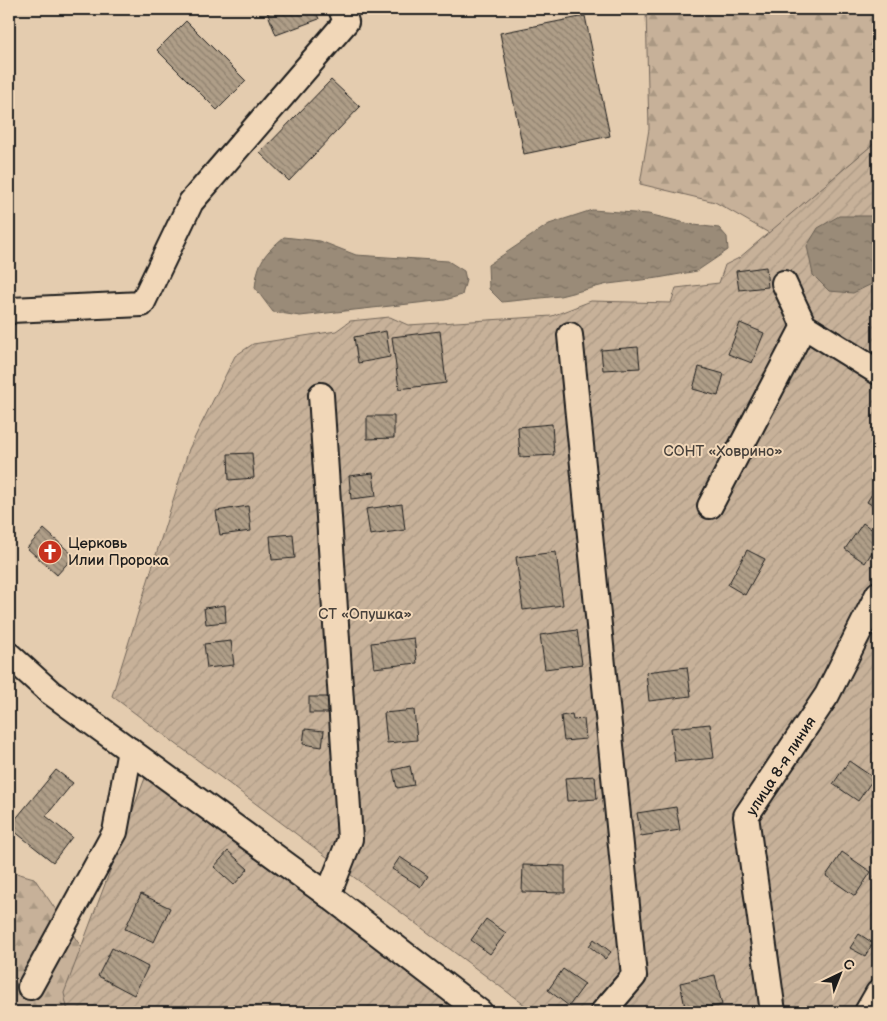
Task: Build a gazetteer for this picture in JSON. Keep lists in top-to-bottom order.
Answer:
{
  "streets": {
    "street": ["улица 8-я линия"]
  },
  "parks": ["СОНТ «Ховрино»", "СТ «Опушка»"],
  "places": {
    "church": ["Церковь Илии Пророка"]
  },
  "north": "top right"
}
